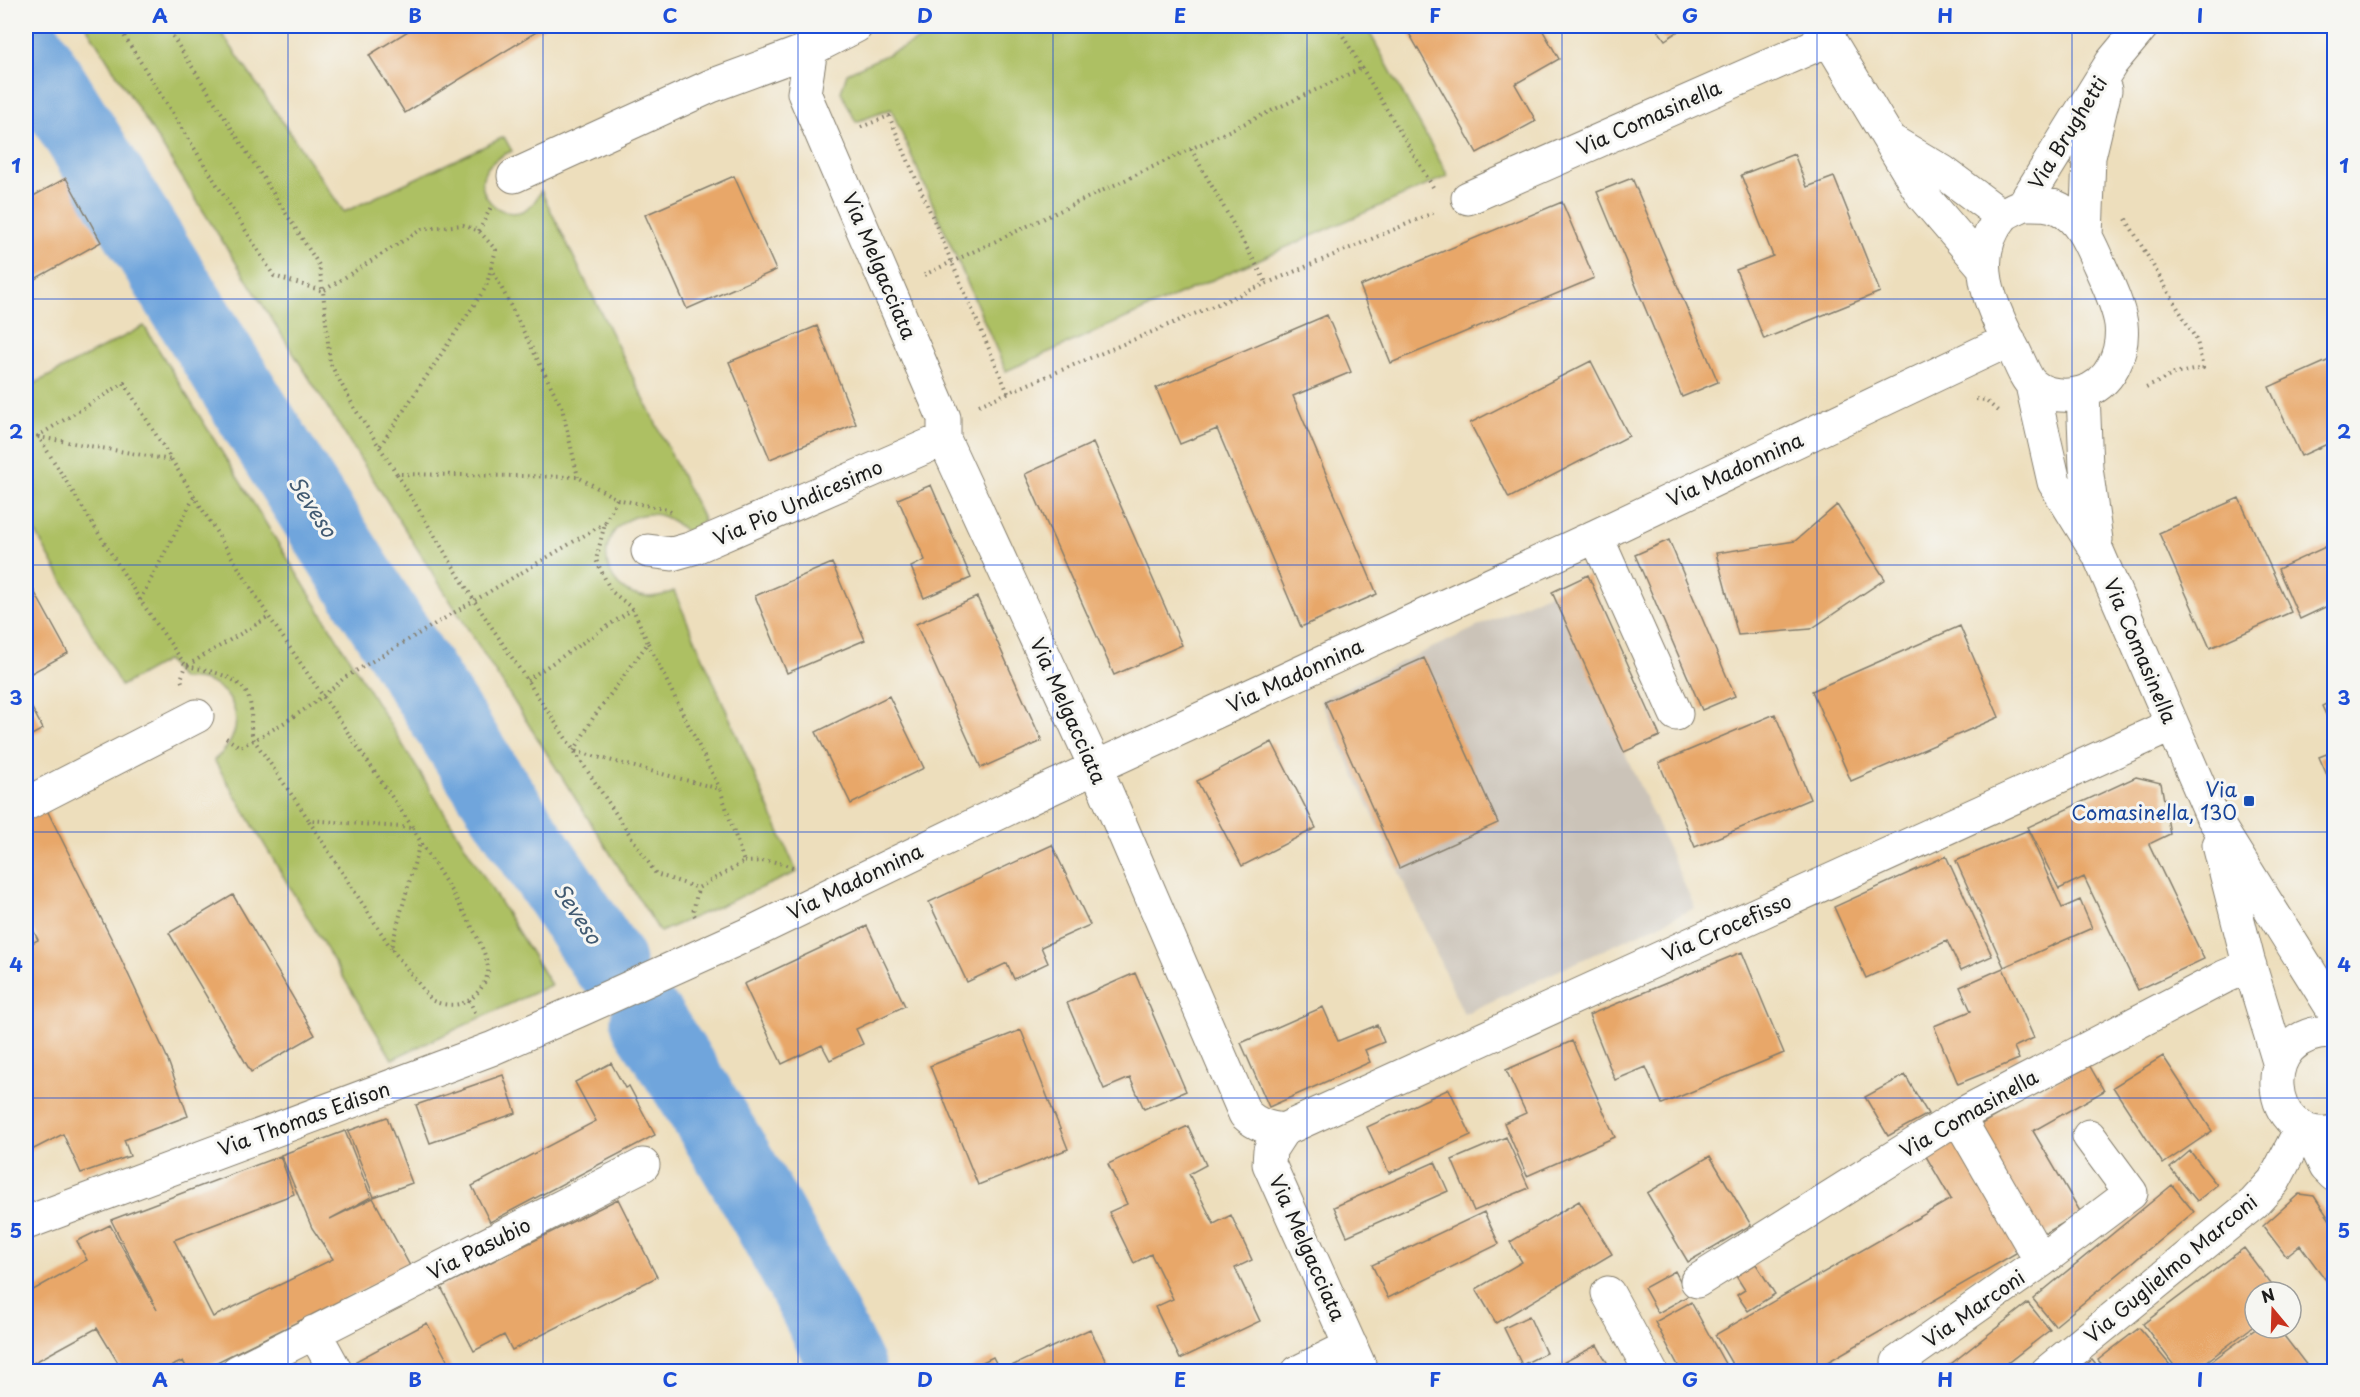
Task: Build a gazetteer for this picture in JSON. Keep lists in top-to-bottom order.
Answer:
{
  "streets": {
    "street": [
      "Via Comasinella",
      "Via Brughetti",
      "Via Melgacciata",
      "Via Madonnina",
      "Via Pio Undicesimo",
      "Via Crocefisso",
      "Via Thomas Edison",
      "Via Pasubio",
      "Via Guglielmo Marconi",
      "Via Marconi"
    ]
  },
  "crossings": [
    ["Via Comasinella", "Via Brughetti"],
    ["Via Comasinella", "Via Madonnina"],
    ["Via Comasinella", "Via Crocefisso"],
    ["Via Comasinella", "Via Marconi"],
    ["Via Brughetti", "Via Madonnina"],
    ["Via Melgacciata", "Via Madonnina"],
    ["Via Melgacciata", "Via Pio Undicesimo"],
    ["Via Melgacciata", "Via Crocefisso"],
    ["Via Madonnina", "Via Thomas Edison"]
  ],
  "water": ["Seveso"],
  "places": {
    "transit": ["Via Comasinella, 130"]
  },
  "north": "top",
  "grid": {
    "columns": [
      "A",
      "B",
      "C",
      "D",
      "E",
      "F",
      "G",
      "H",
      "I"
    ],
    "rows": [
      "1",
      "2",
      "3",
      "4",
      "5"
    ]
  }
}
